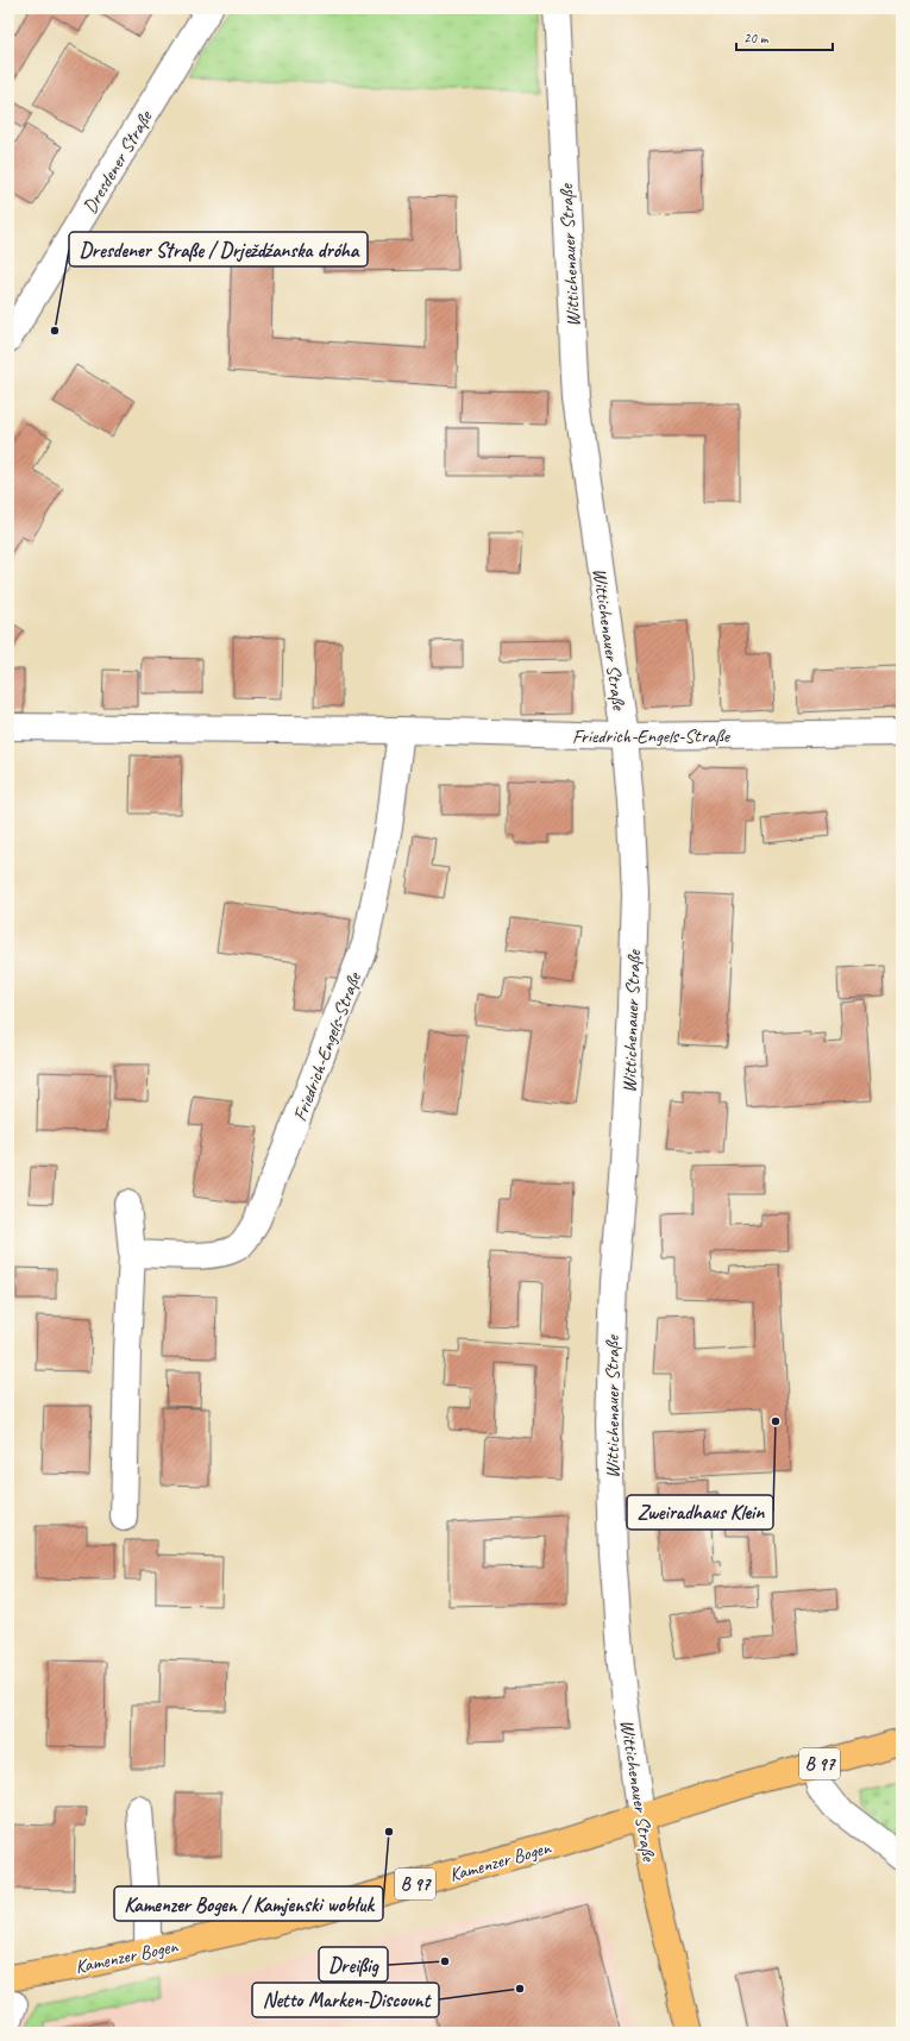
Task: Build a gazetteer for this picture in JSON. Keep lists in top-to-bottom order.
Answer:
{
  "streets": {
    "main road": ["Wittichenauer Straße", "B 97", "Kamenzer Bogen"],
    "street": ["Dresdener Straße", "Friedrich-Engels-Straße"]
  },
  "crossings": [
    ["Wittichenauer Straße", "Friedrich-Engels-Straße"],
    ["Wittichenauer Straße", "Kamenzer Bogen"]
  ],
  "places": [
    "Dresdener Straße / Drježdźanska dróha",
    "Zweiradhaus Klein",
    "Kamenzer Bogen / Kamjenski wobłuk",
    "Dreißig",
    "Netto Marken-Discount"
  ],
  "scale_bar": "20 m"
}
